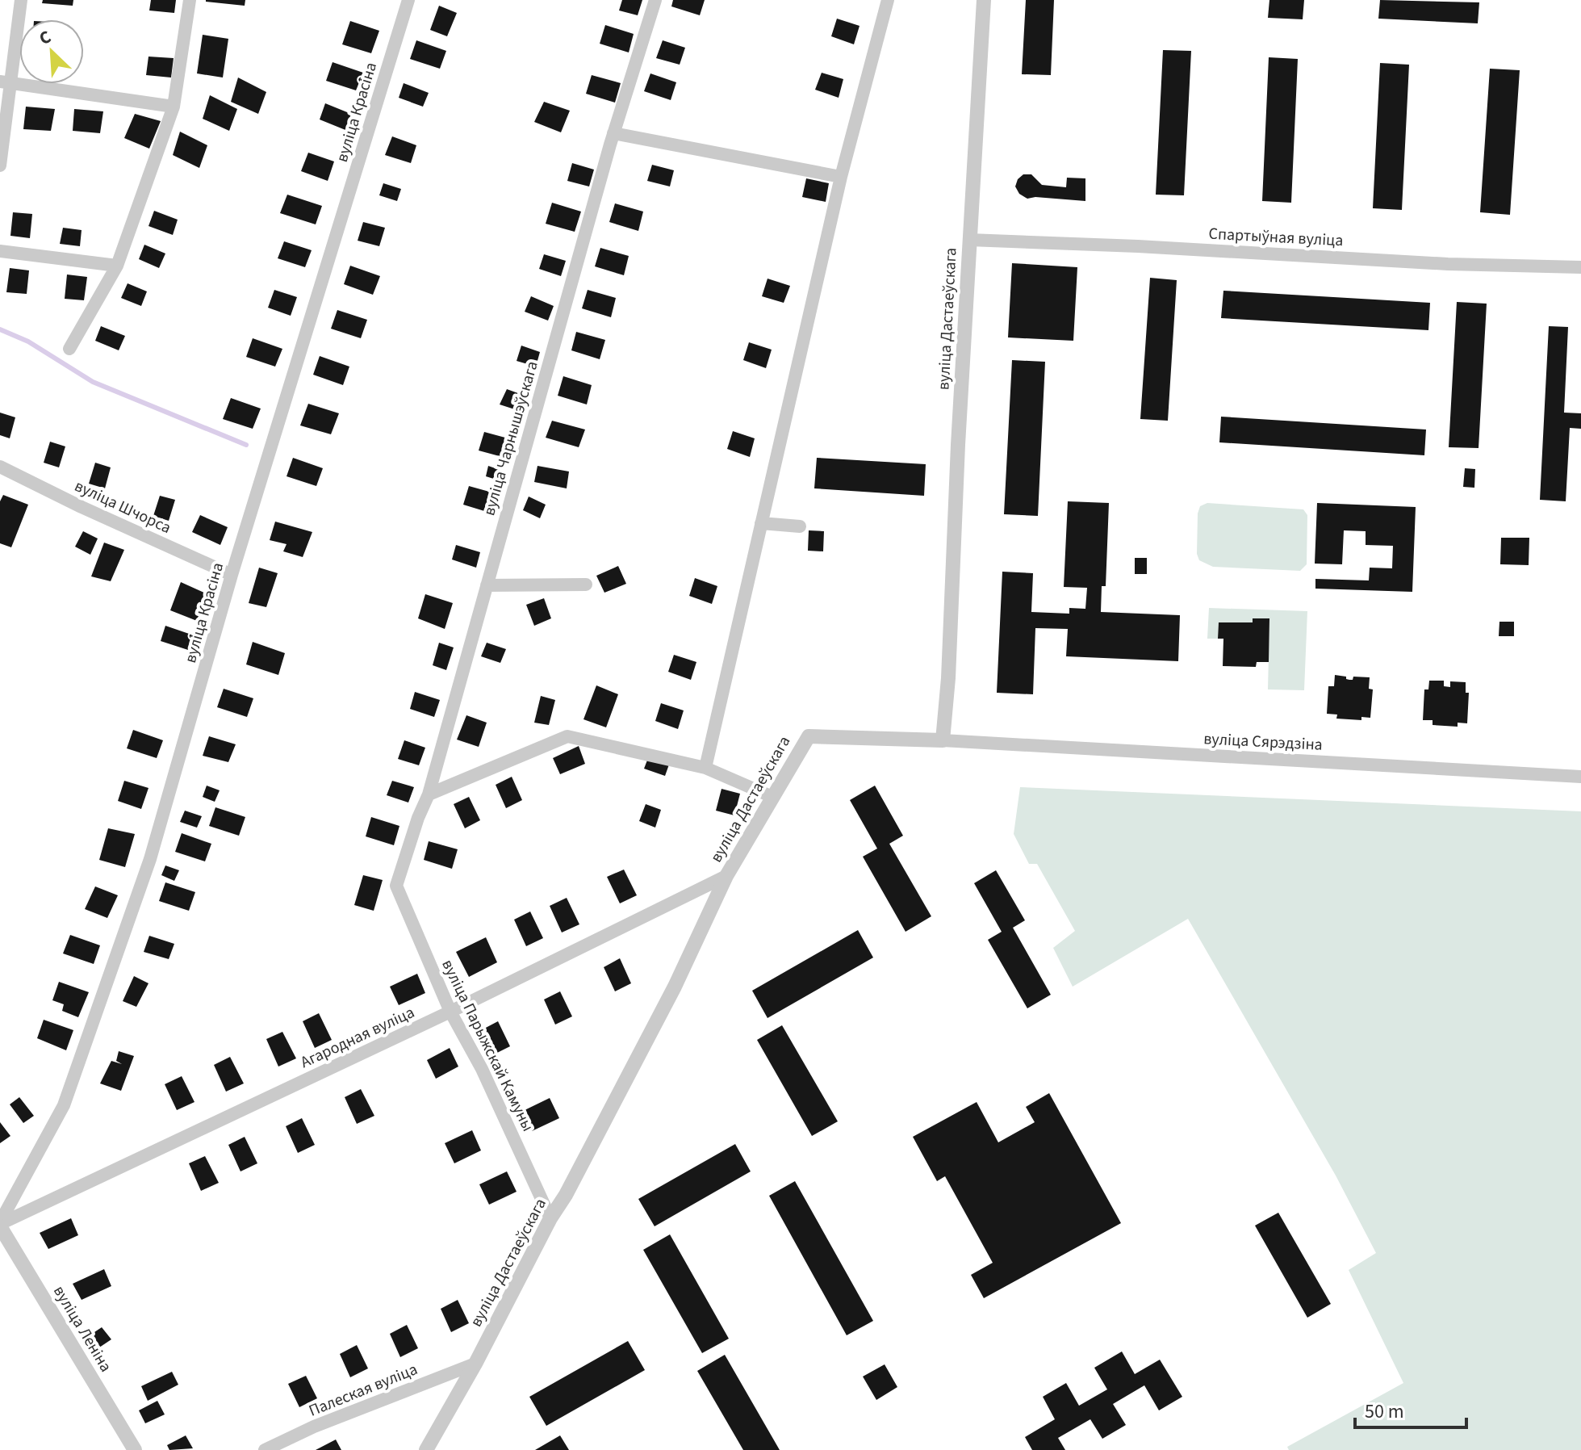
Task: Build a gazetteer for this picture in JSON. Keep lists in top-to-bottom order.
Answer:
{
  "streets": {
    "street": [
      "вуліца Красіна",
      "Спартыўная вуліца",
      "вуліца Дастаеўскага",
      "вуліца Чарнышэўскага",
      "вуліца Шчорса",
      "вуліца Сярэдзіна",
      "Агародная вуліца",
      "вуліца Парыжскай Камуны",
      "вуліца Леніна",
      "Палеская вуліца"
    ]
  },
  "crossings": [
    ["вуліца Красіна", "вуліца Шчорса"],
    ["вуліца Красіна", "Агародная вуліца"],
    ["вуліца Красіна", "вуліца Леніна"],
    ["Спартыўная вуліца", "вуліца Дастаеўскага"],
    ["вуліца Дастаеўскага", "вуліца Сярэдзіна"],
    ["вуліца Дастаеўскага", "Агародная вуліца"],
    ["вуліца Дастаеўскага", "вуліца Парыжскай Камуны"],
    ["вуліца Дастаеўскага", "Палеская вуліца"],
    ["вуліца Чарнышэўскага", "вуліца Парыжскай Камуны"],
    ["Агародная вуліца", "вуліца Парыжскай Камуны"],
    ["Агародная вуліца", "вуліца Леніна"]
  ],
  "scale_bar": "50 m",
  "north": "top left"
}
